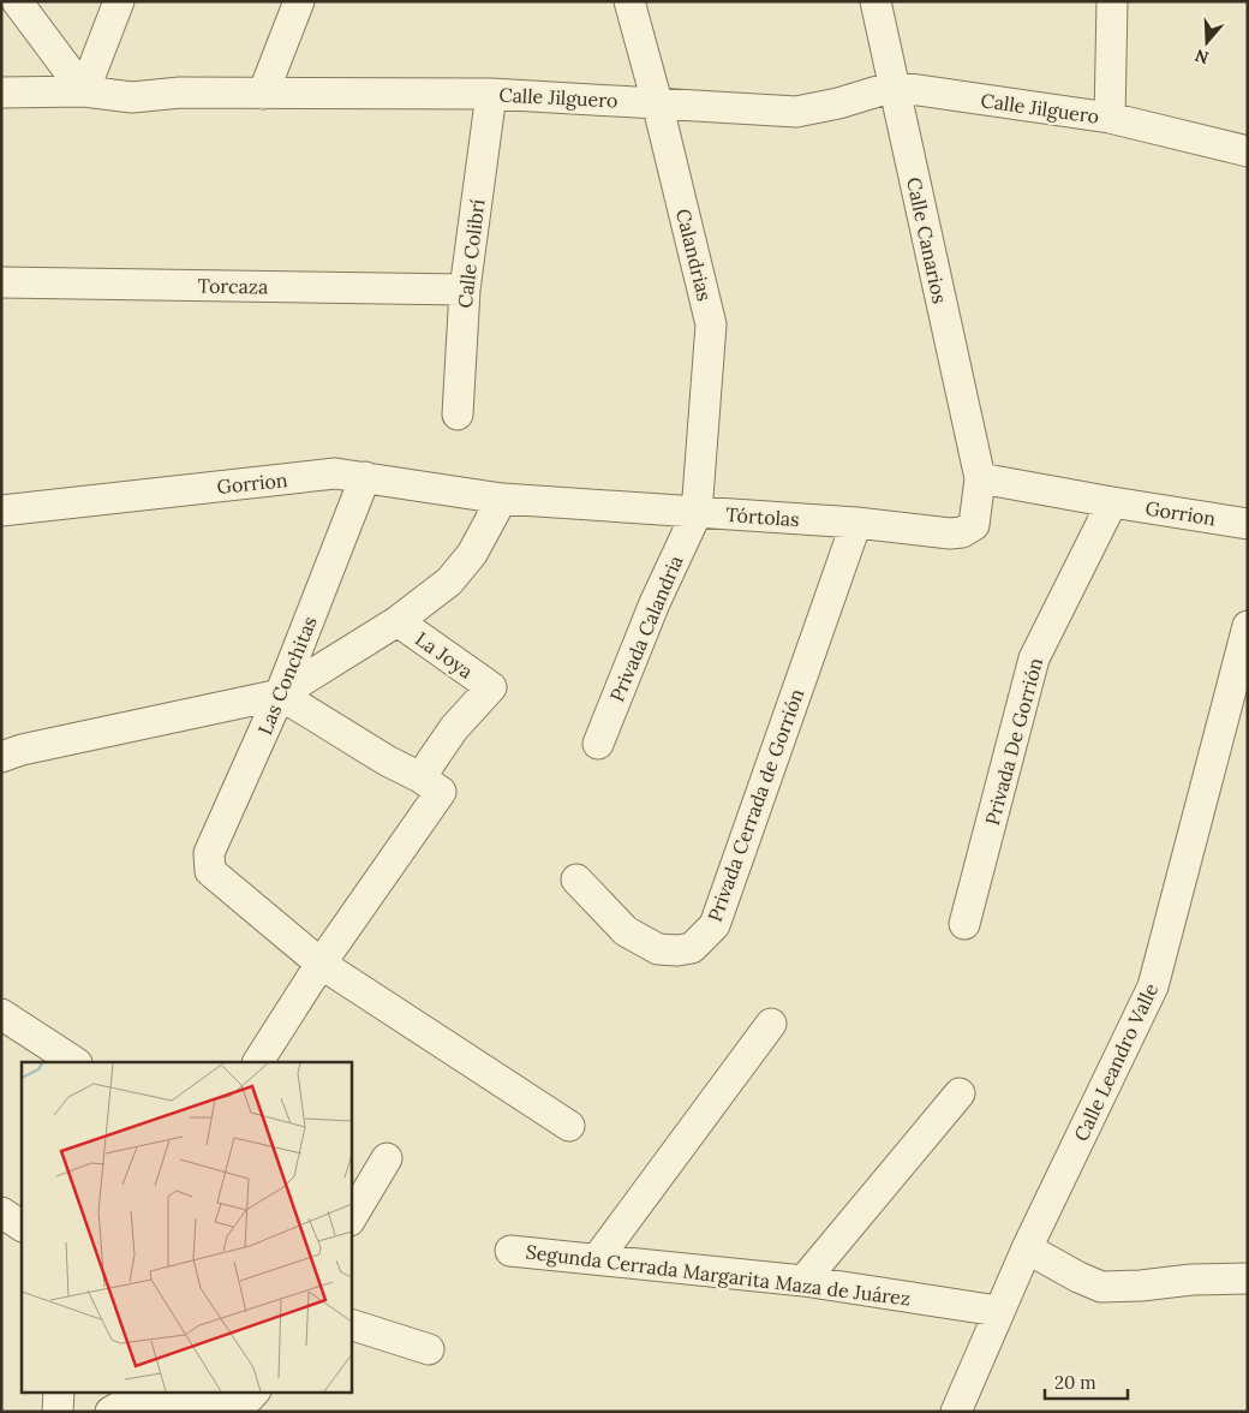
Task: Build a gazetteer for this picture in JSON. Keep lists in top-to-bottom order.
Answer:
{
  "streets": {
    "street": [
      "Calle Jilguero",
      "Calle Canarios",
      "Calle Colibrí",
      "Calandrias",
      "Torcaza",
      "Gorrion",
      "Tórtolas",
      "Privada Calandria",
      "La Joya",
      "Las Conchitas",
      "Privada De Gorrión",
      "Privada Cerrada de Gorrión",
      "Calle Leandro Valle",
      "Segunda Cerrada Margarita Maza de Juárez"
    ]
  },
  "crossings": [
    ["Calle Jilguero", "Calle Canarios"],
    ["Calle Jilguero", "Calle Colibrí"],
    ["Calle Jilguero", "Calandrias"],
    ["Calle Canarios", "Gorrion"],
    ["Calle Canarios", "Tórtolas"],
    ["Calle Colibrí", "Torcaza"],
    ["Calandrias", "Tórtolas"],
    ["Calandrias", "Privada Calandria"],
    ["Gorrion", "Tórtolas"],
    ["Gorrion", "Las Conchitas"],
    ["Gorrion", "Privada De Gorrión"],
    ["Tórtolas", "Privada Calandria"],
    ["Tórtolas", "Privada Cerrada de Gorrión"],
    ["Calle Leandro Valle", "Segunda Cerrada Margarita Maza de Juárez"]
  ],
  "scale_bar": "20 m",
  "north": "bottom"
}
